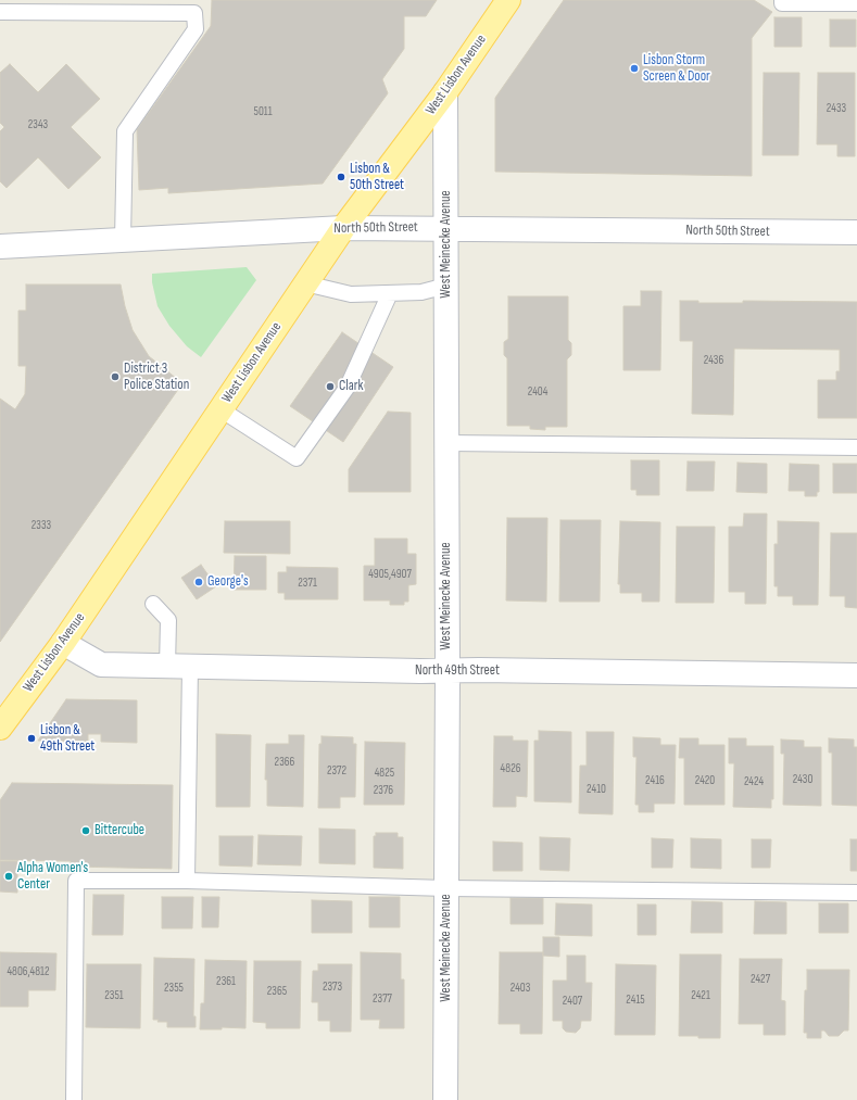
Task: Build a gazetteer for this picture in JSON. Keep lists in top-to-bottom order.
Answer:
{
  "streets": {
    "main road": ["West Lisbon Avenue"],
    "street": ["North 50th Street", "West Meinecke Avenue", "North 49th Street"]
  },
  "crossings": [
    ["West Lisbon Avenue", "North 50th Street"],
    ["West Lisbon Avenue", "West Meinecke Avenue"],
    ["West Lisbon Avenue", "North 49th Street"],
    ["North 50th Street", "West Meinecke Avenue"],
    ["West Meinecke Avenue", "North 49th Street"]
  ],
  "places": [
    "Lisbon Storm Screen & Door",
    "Lisbon & 50th Street",
    "District 3 Police Station",
    "Clark",
    "George's",
    "Lisbon & 49th Street",
    "Bittercube",
    "Alpha Women's Center"
  ],
  "house_numbers": [
    "2433",
    "5011",
    "2343",
    "2436",
    "2404",
    "2333",
    "4905,4907",
    "2371",
    "2366",
    "4826",
    "2372",
    "4825",
    "2430",
    "2416",
    "2420",
    "2424",
    "2410",
    "2376",
    "4806,4812",
    "2427",
    "2361",
    "2373",
    "2355",
    "2403",
    "2365",
    "2351",
    "2421",
    "2377",
    "2415",
    "2407"
  ]
}
